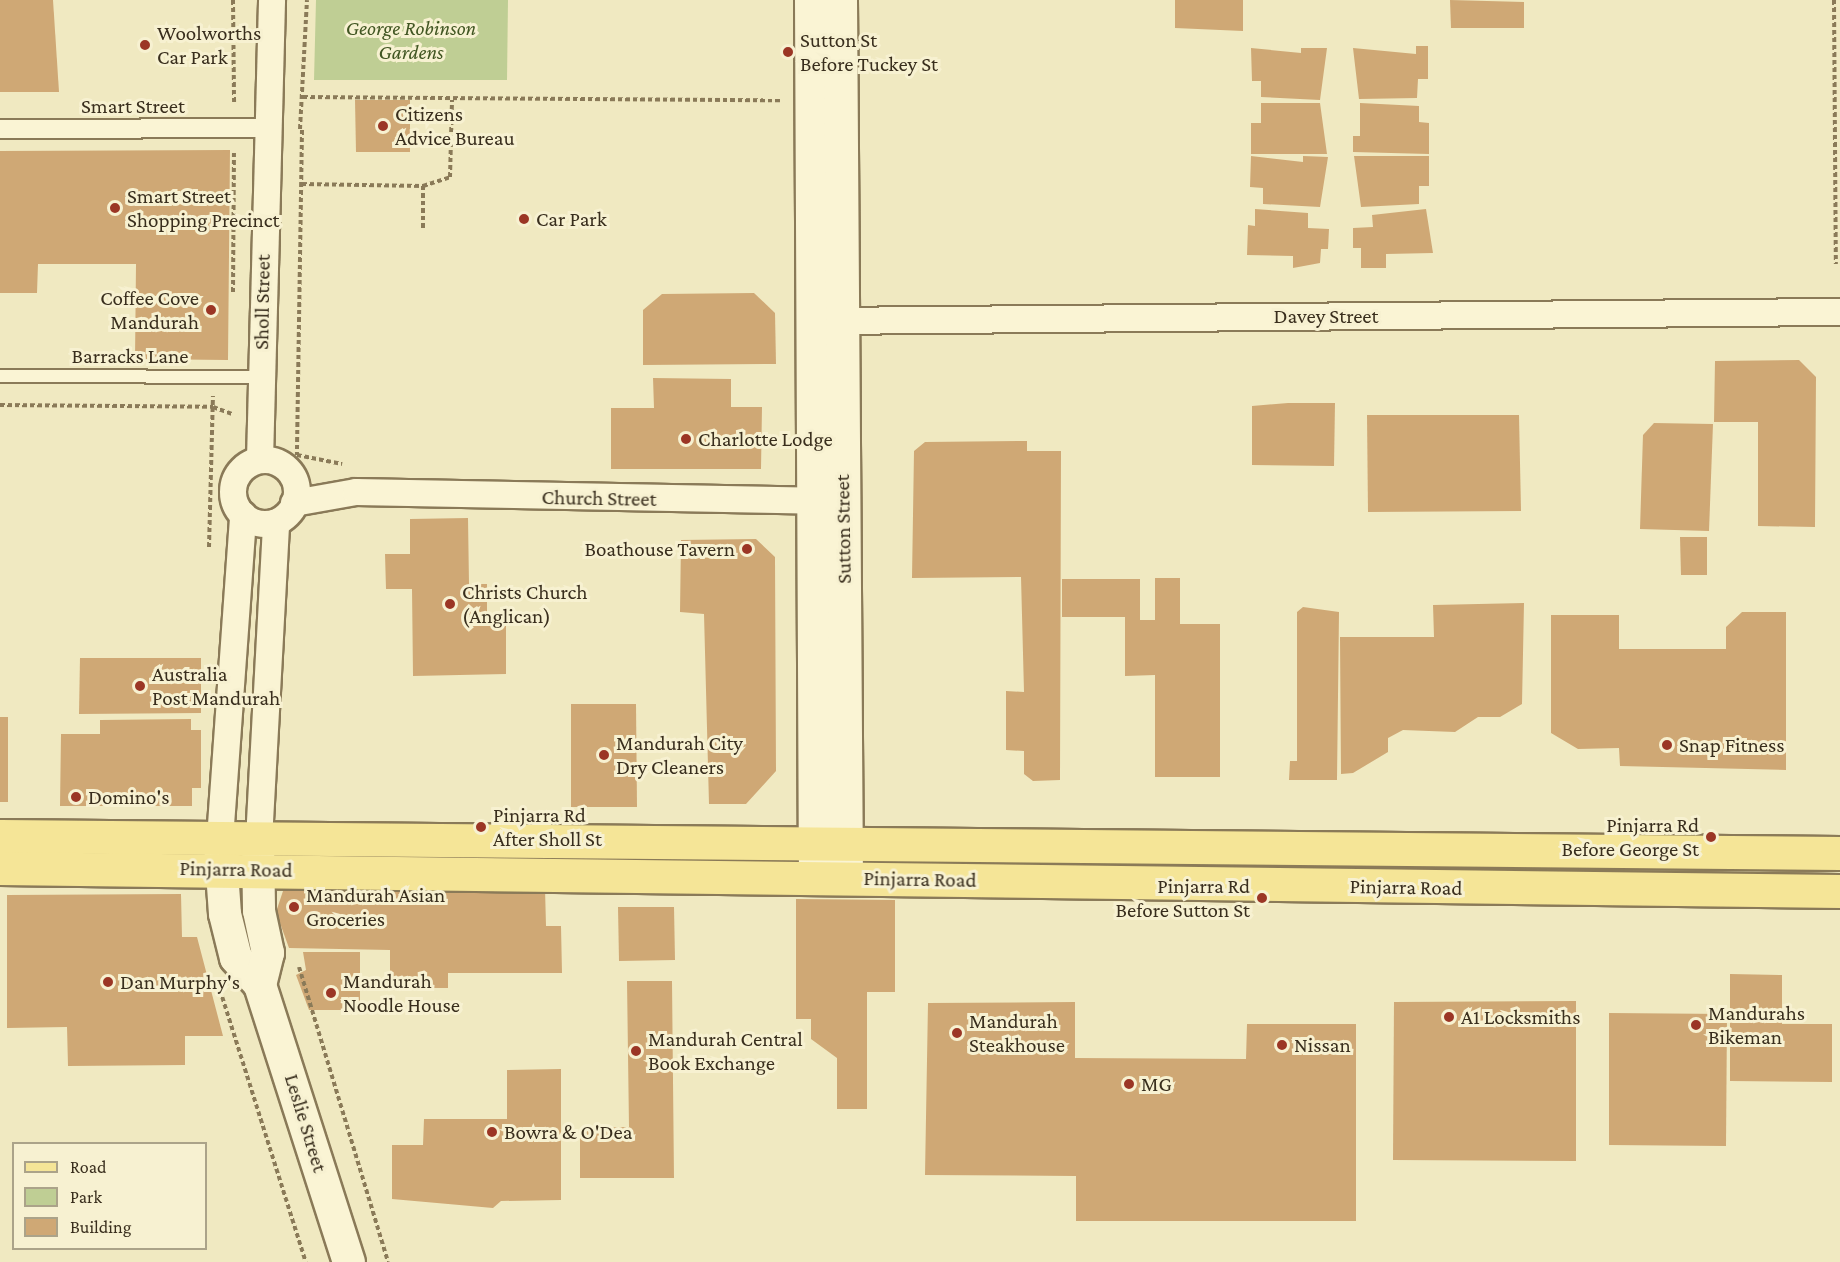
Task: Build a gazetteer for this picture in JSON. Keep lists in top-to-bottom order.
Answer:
{
  "streets": {
    "main road": ["Sutton Street", "Pinjarra Road"],
    "street": [
      "Smart Street",
      "Sholl Street",
      "Davey Street",
      "Church Street",
      "Leslie Street"
    ],
    "lane": ["Barracks Lane"]
  },
  "crossings": [
    ["Smart Street", "Sholl Street"],
    ["Sholl Street", "Barracks Lane"],
    ["Sholl Street", "Church Street"],
    ["Davey Street", "Sutton Street"],
    ["Church Street", "Sutton Street"],
    ["Sutton Street", "Pinjarra Road"],
    ["Pinjarra Road", "Leslie Street"]
  ],
  "parks": ["George Robinson Gardens"],
  "places": [
    "Woolworths Car Park",
    "Sutton St Before Tuckey St",
    "Citizens Advice Bureau",
    "Smart Street Shopping Precinct",
    "Car Park",
    "Coffee Cove Mandurah",
    "Charlotte Lodge",
    "Boathouse Tavern",
    "Christs Church (Anglican)",
    "Australia Post Mandurah",
    "Snap Fitness",
    "Mandurah City Dry Cleaners",
    "Domino's",
    "Pinjarra Rd After Sholl St",
    "Pinjarra Rd Before George St",
    "Pinjarra Rd Before Sutton St",
    "Mandurah Asian Groceries",
    "Dan Murphy's",
    "Mandurah Noodle House",
    "A1 Locksmiths",
    "Mandurahs Bikeman",
    "Mandurah Steakhouse",
    "Nissan",
    "Mandurah Central Book Exchange",
    "MG",
    "Bowra & O'Dea"
  ],
  "legend": ["Road", "Park", "Building"]
}
